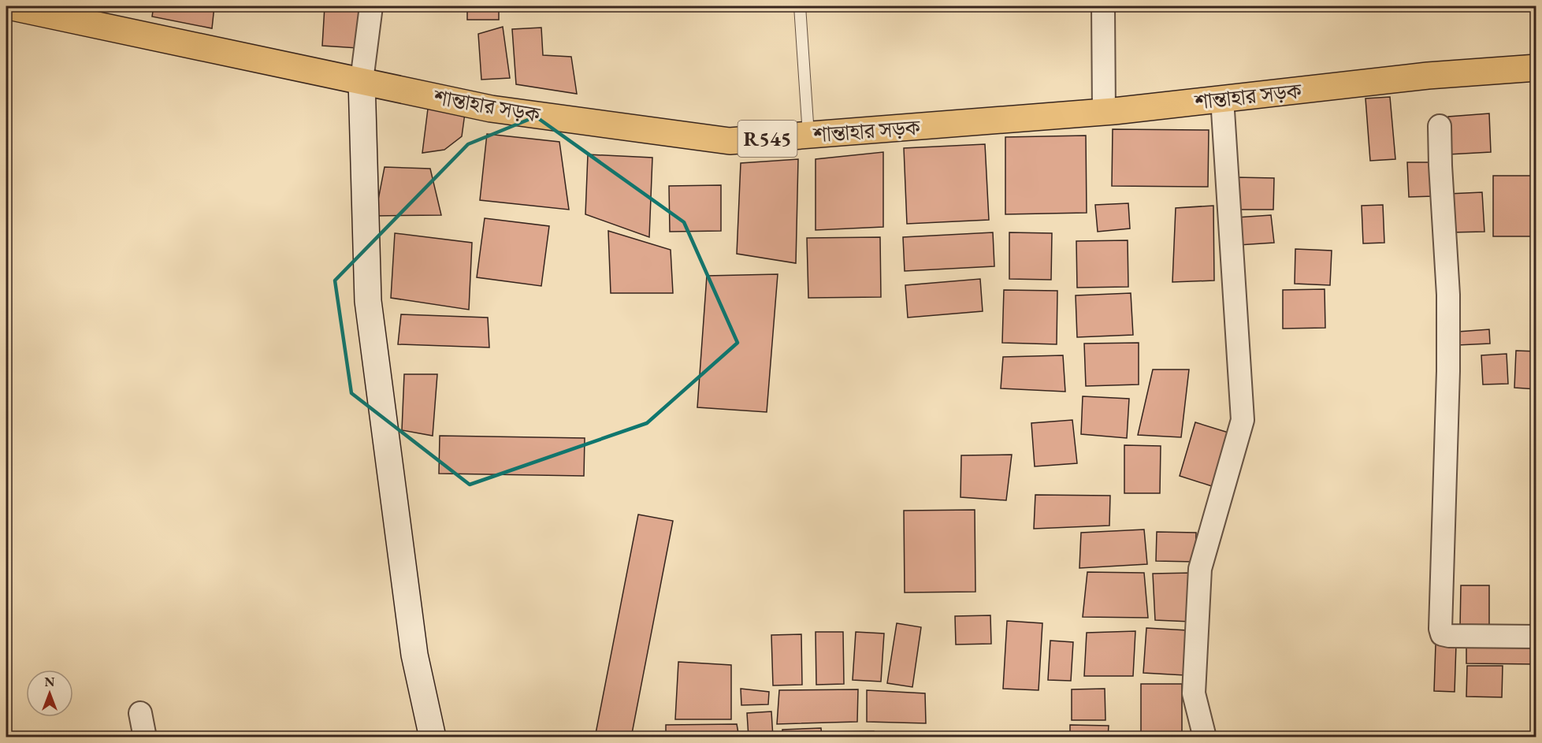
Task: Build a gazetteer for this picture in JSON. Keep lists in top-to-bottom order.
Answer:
{
  "streets": {
    "main road": ["শান্তাহার সড়ক", "R545"]
  },
  "north": "top"
}
